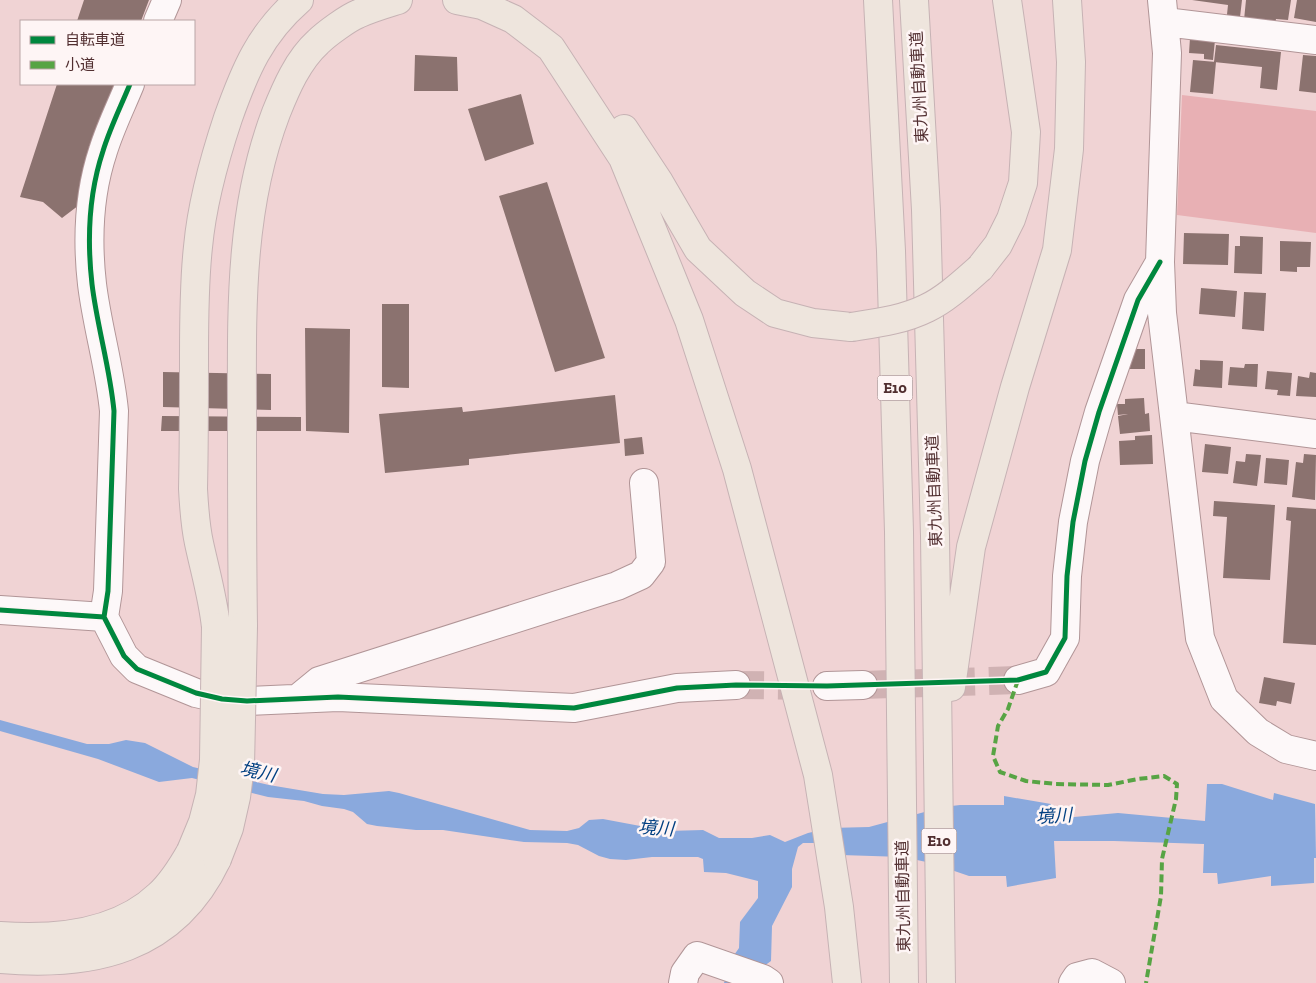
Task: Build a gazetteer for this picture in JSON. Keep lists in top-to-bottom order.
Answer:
{
  "streets": {
    "highway": ["東九州自動車道", "E10"]
  },
  "water": ["境川"],
  "legend": ["自転車道", "小道"]
}
